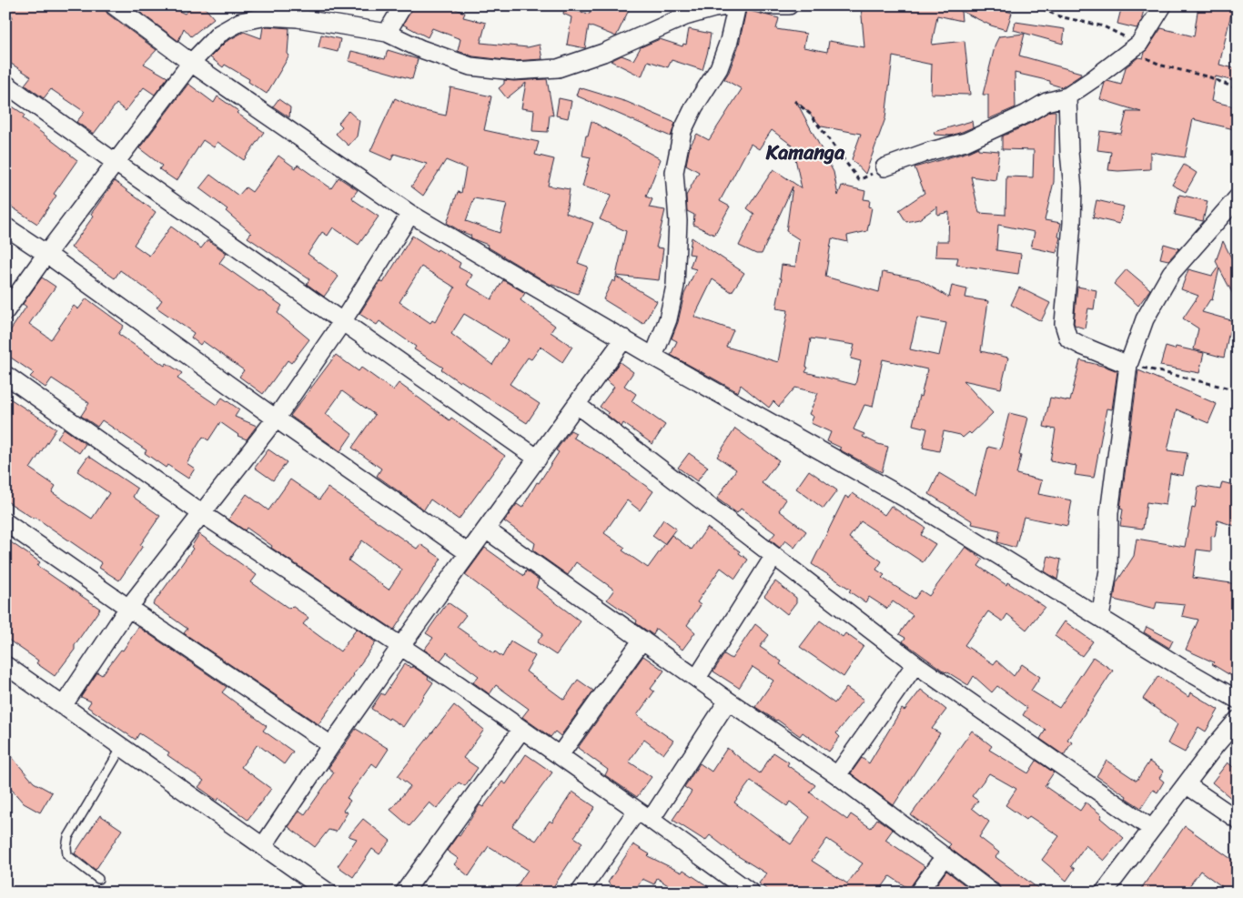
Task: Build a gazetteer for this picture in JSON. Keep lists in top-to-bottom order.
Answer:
{
  "districts": ["Kamanga"]
}
